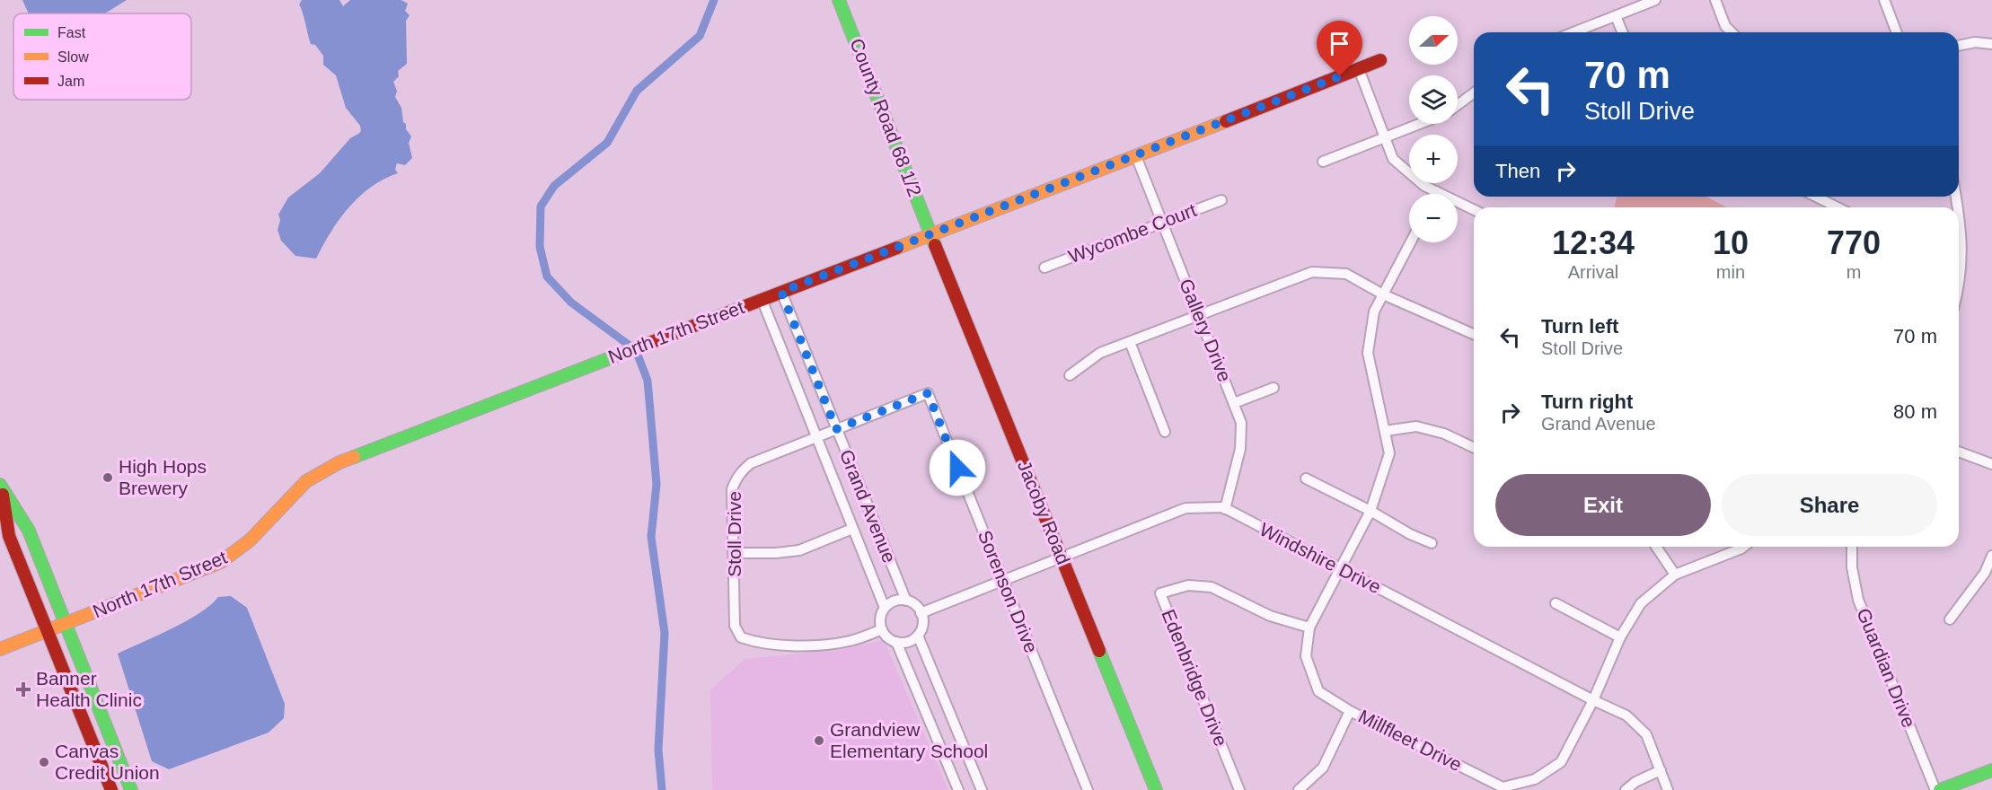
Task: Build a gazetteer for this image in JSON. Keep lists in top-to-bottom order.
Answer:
{
  "streets": {
    "street": [
      "County Road 68 1/2",
      "Wycombe Court",
      "Gallery Drive",
      "North 17th Street",
      "Grand Avenue",
      "Jacoby Road",
      "Stoll Drive",
      "Windshire Drive",
      "Sorenson Drive",
      "Guardian Drive",
      "Edenbridge Drive",
      "Millfleet Drive"
    ]
  },
  "crossings": [
    ["County Road 68 1/2", "North 17th Street"],
    ["County Road 68 1/2", "Jacoby Road"],
    ["Wycombe Court", "Gallery Drive"],
    ["Gallery Drive", "North 17th Street"],
    ["Gallery Drive", "Windshire Drive"],
    ["North 17th Street", "Grand Avenue"],
    ["North 17th Street", "Jacoby Road"],
    ["Grand Avenue", "Stoll Drive"],
    ["Grand Avenue", "Windshire Drive"],
    ["Jacoby Road", "Windshire Drive"],
    ["Stoll Drive", "Windshire Drive"],
    ["Stoll Drive", "Sorenson Drive"],
    ["Windshire Drive", "Sorenson Drive"],
    ["Windshire Drive", "Millfleet Drive"],
    ["Edenbridge Drive", "Millfleet Drive"]
  ],
  "places": {
    "other": ["High Hops Brewery", "Grandview Elementary School", "Canvas Credit Union"],
    "health": ["Banner Health Clinic"]
  },
  "legend": ["Fast", "Slow", "Jam"],
  "north": "right",
  "page": {
    "map_buttons": ["+", "−"],
    "turn": ["70 m", "Stoll Drive"],
    "then": "Then",
    "eta": [
      "12:34",
      "Arrival",
      "10",
      "min",
      "770",
      "m"
    ],
    "list": [
      {
        "name": "Turn left",
        "note": "Stoll Drive",
        "value": "70 m"
      },
      {
        "name": "Turn right",
        "note": "Grand Avenue",
        "value": "80 m"
      }
    ],
    "buttons": ["Exit", "Share"]
  }
}
